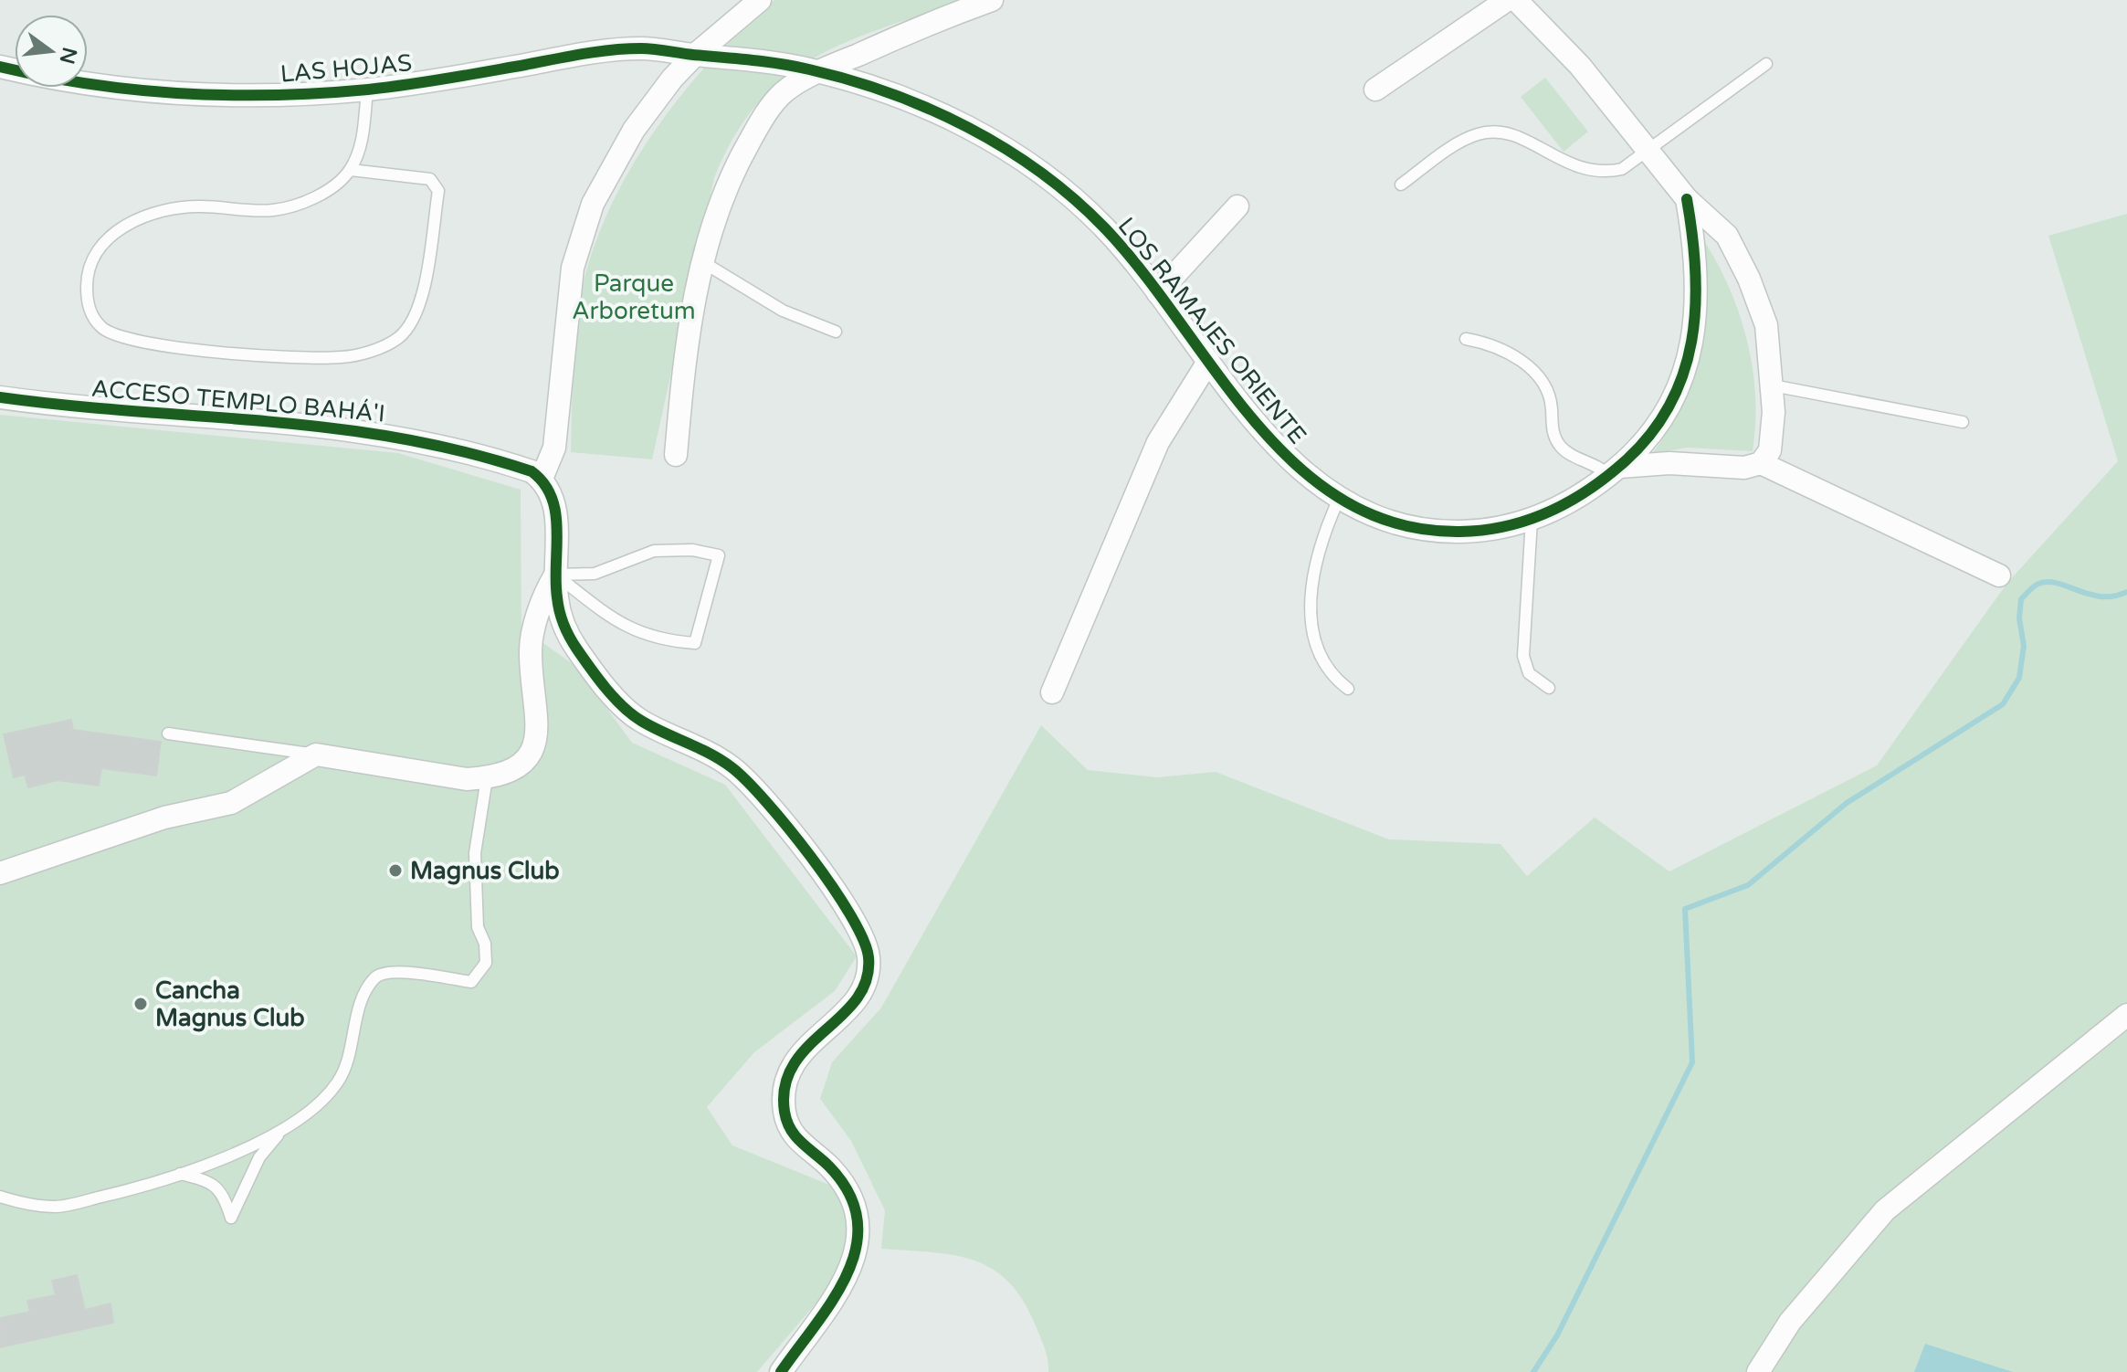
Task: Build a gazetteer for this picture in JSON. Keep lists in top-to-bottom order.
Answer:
{
  "streets": {
    "street": ["LAS HOJAS", "LOS RAMAJES ORIENTE", "ACCESO TEMPLO BAHÁ'I"]
  },
  "crossings": [
    ["LAS HOJAS", "LOS RAMAJES ORIENTE"]
  ],
  "parks": ["Parque Arboretum"],
  "places": ["Magnus Club", "Cancha Magnus Club"],
  "north": "right"
}
